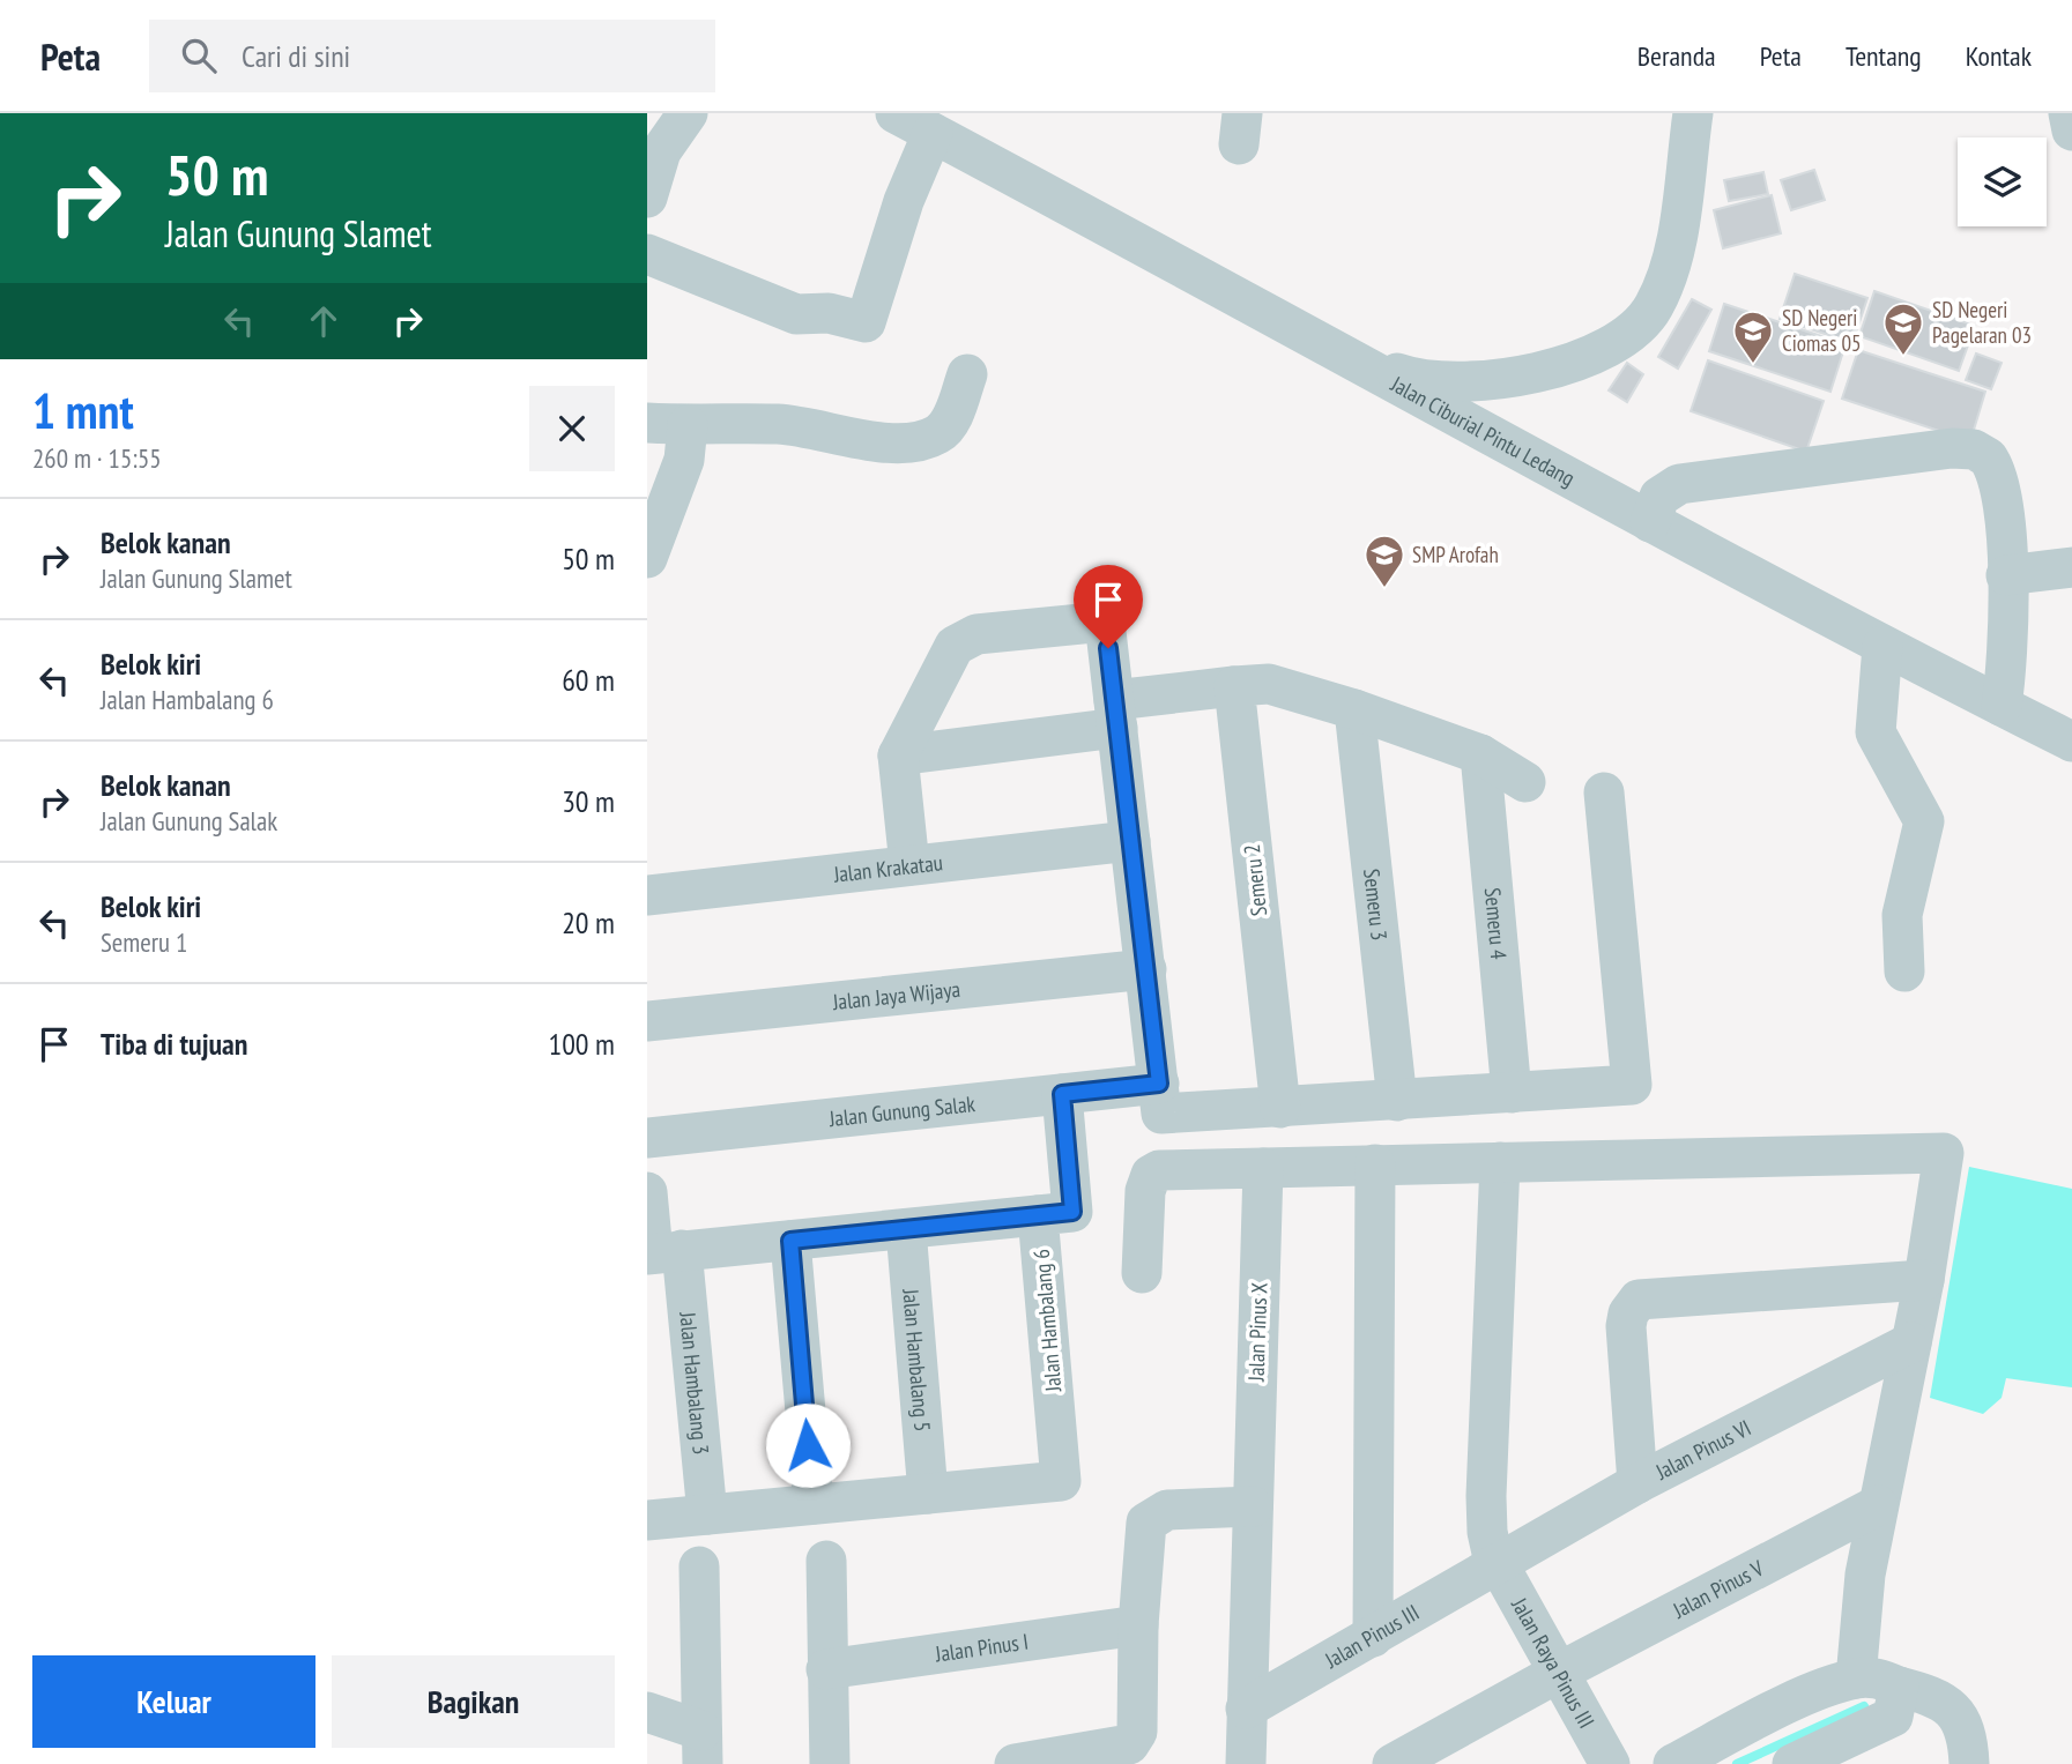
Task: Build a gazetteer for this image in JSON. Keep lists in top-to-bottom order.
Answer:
{
  "streets": {
    "street": [
      "Jalan Ciburial Pintu Ledang",
      "Jalan Krakatau",
      "Semeru 2",
      "Semeru 3",
      "Semeru 4",
      "Jalan Jaya Wijaya",
      "Jalan Gunung Salak",
      "Jalan Hambalang 6",
      "Jalan Pinus X",
      "Jalan Hambalang 5",
      "Jalan Hambalang 3",
      "Jalan Pinus VI",
      "Jalan Pinus V",
      "Jalan Pinus III",
      "Jalan Pinus I",
      "Jalan Raya Pinus III"
    ]
  },
  "crossings": [
    ["Jalan Hambalang 6", "Jalan Hambalang 5"],
    ["Jalan Pinus X", "Jalan Pinus III"],
    ["Jalan Pinus VI", "Jalan Pinus III"],
    ["Jalan Pinus VI", "Jalan Raya Pinus III"],
    ["Jalan Pinus V", "Jalan Raya Pinus III"],
    ["Jalan Pinus III", "Jalan Raya Pinus III"]
  ],
  "places": {
    "school or university": ["SD Negeri Pagelaran 03", "SD Negeri Ciomas 05", "SMP Arofah"]
  },
  "page": {
    "header": "Peta",
    "search": "Cari di sini",
    "nav": [
      "Beranda",
      "Peta",
      "Tentang",
      "Kontak"
    ],
    "turn": ["50 m", "Jalan Gunung Slamet"],
    "heading": ["1 mnt", "260 m · 15:55"],
    "list": [
      {
        "name": "Belok kanan",
        "note": "Jalan Gunung Slamet",
        "value": "50 m"
      },
      {
        "name": "Belok kiri",
        "note": "Jalan Hambalang 6",
        "value": "60 m"
      },
      {
        "name": "Belok kanan",
        "note": "Jalan Gunung Salak",
        "value": "30 m"
      },
      {
        "name": "Belok kiri",
        "note": "Semeru 1",
        "value": "20 m"
      },
      {
        "name": "Tiba di tujuan",
        "value": "100 m"
      }
    ],
    "buttons": ["Keluar", "Bagikan"]
  }
}
